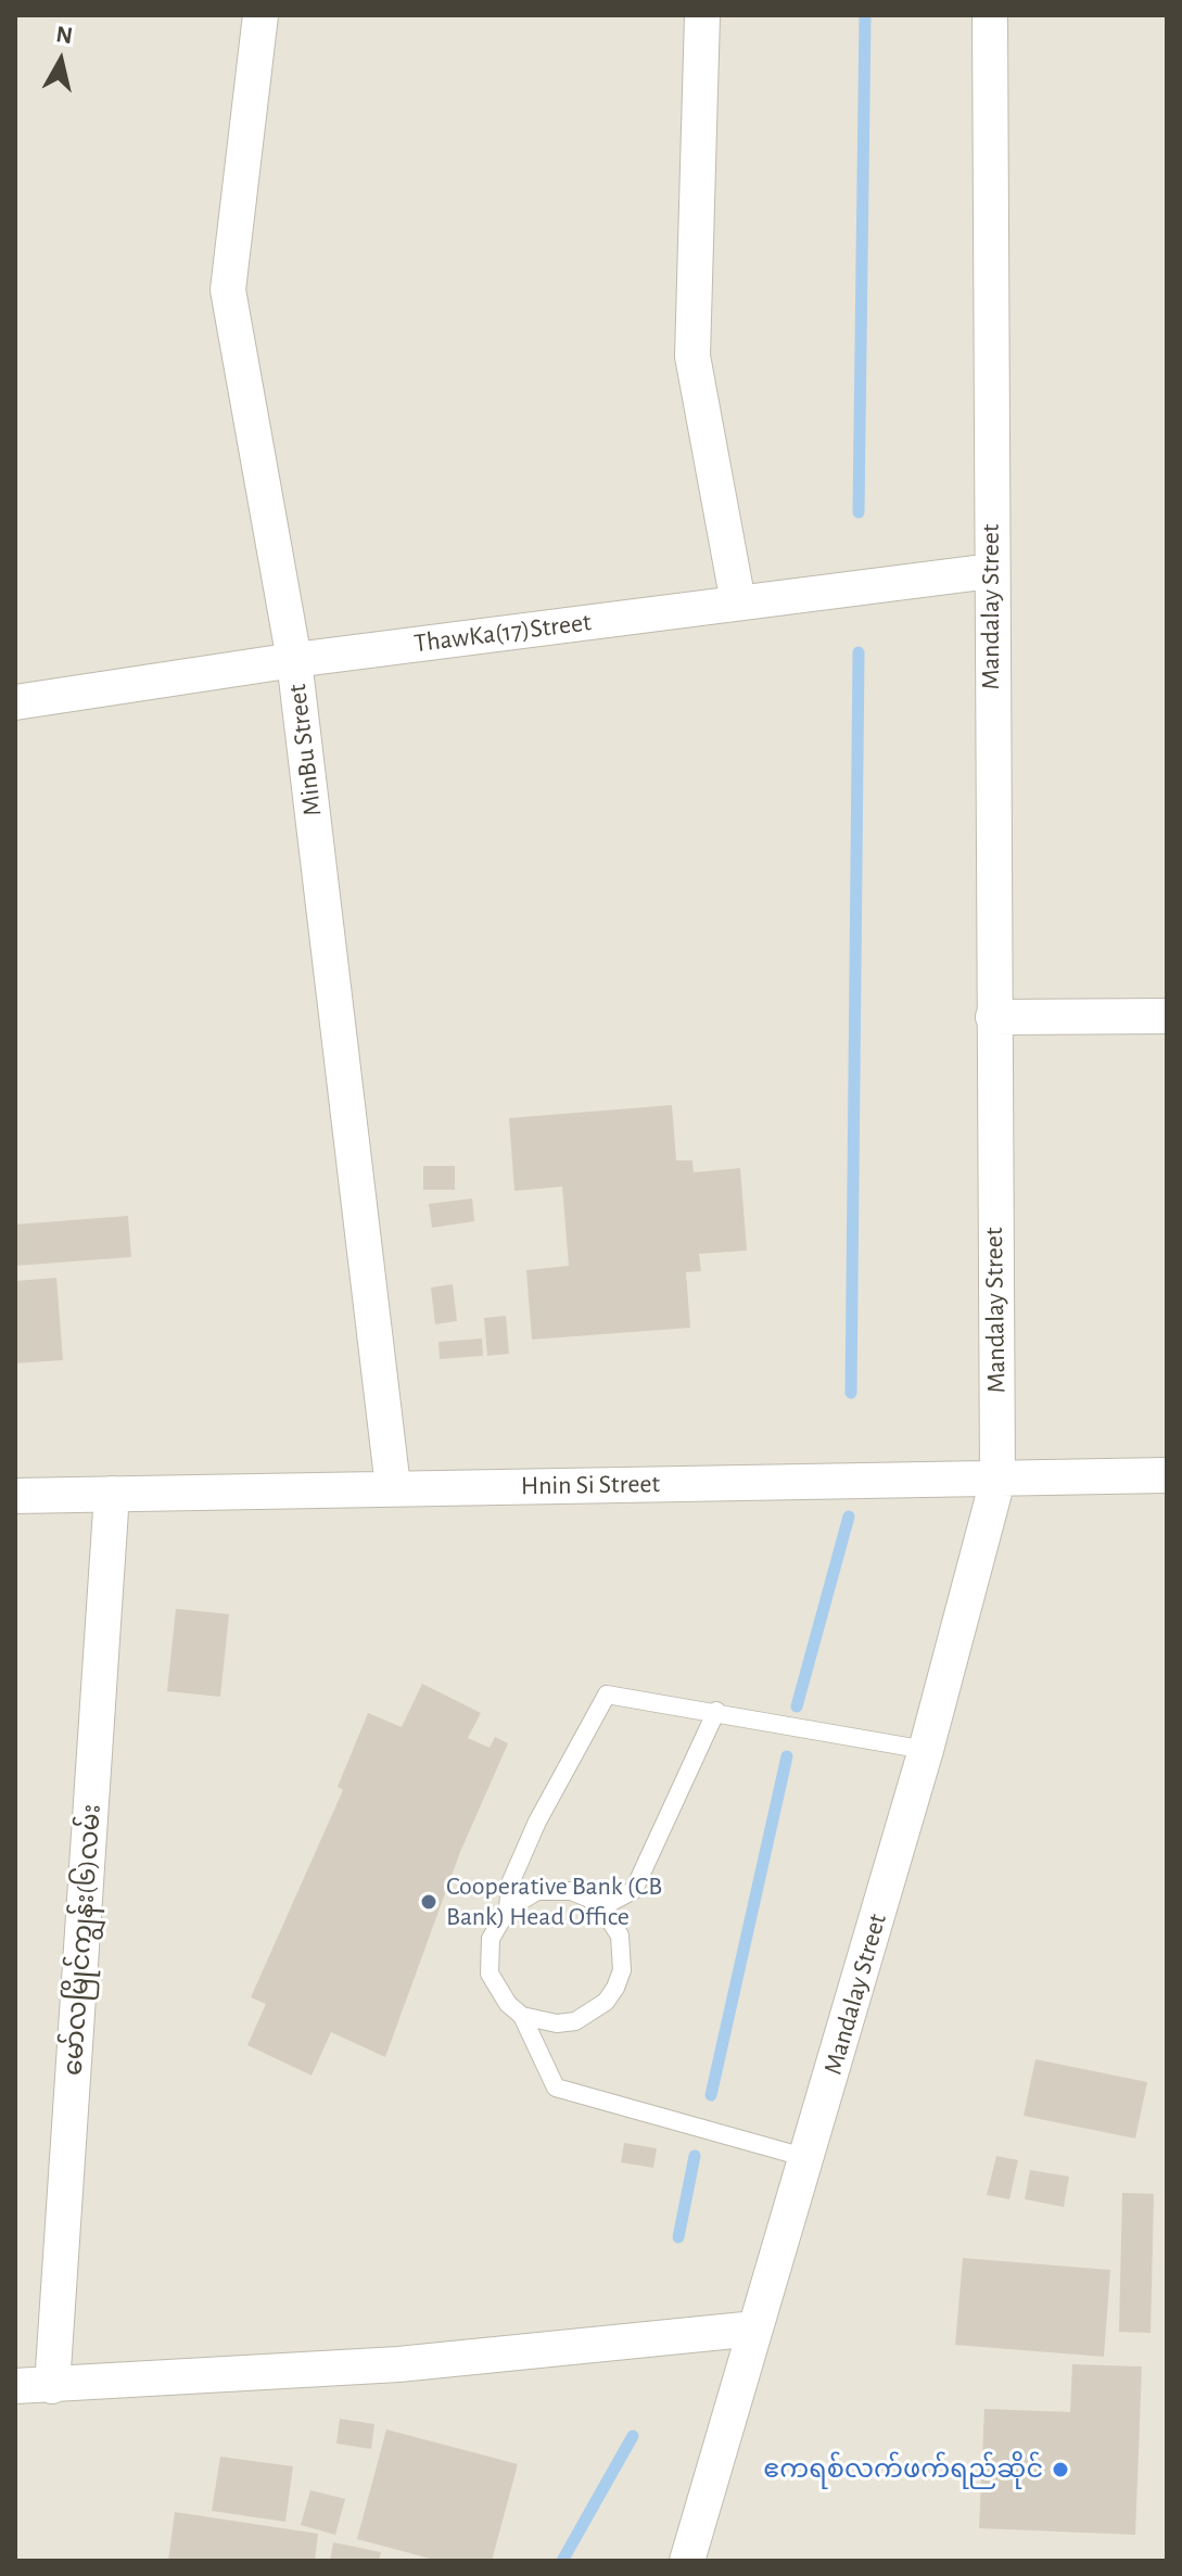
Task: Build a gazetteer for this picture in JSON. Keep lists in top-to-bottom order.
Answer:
{
  "streets": {
    "street": [
      "Mandalay Street",
      "ThawKa(17)Street",
      "MinBu Street",
      "Hnin Si Street",
      "မော်လမြိုင်ကျွန်း(၆)လမ်း"
    ]
  },
  "crossings": [
    ["Mandalay Street", "ThawKa(17)Street"],
    ["Mandalay Street", "Hnin Si Street"],
    ["ThawKa(17)Street", "MinBu Street"],
    ["MinBu Street", "Hnin Si Street"],
    ["Hnin Si Street", "မော်လမြိုင်ကျွန်း(၆)လမ်း"]
  ],
  "places": ["Cooperative Bank (CB Bank) Head Office", "ဧကရစ်လက်ဖက်ရည်ဆိုင်"],
  "north": "top"
}
